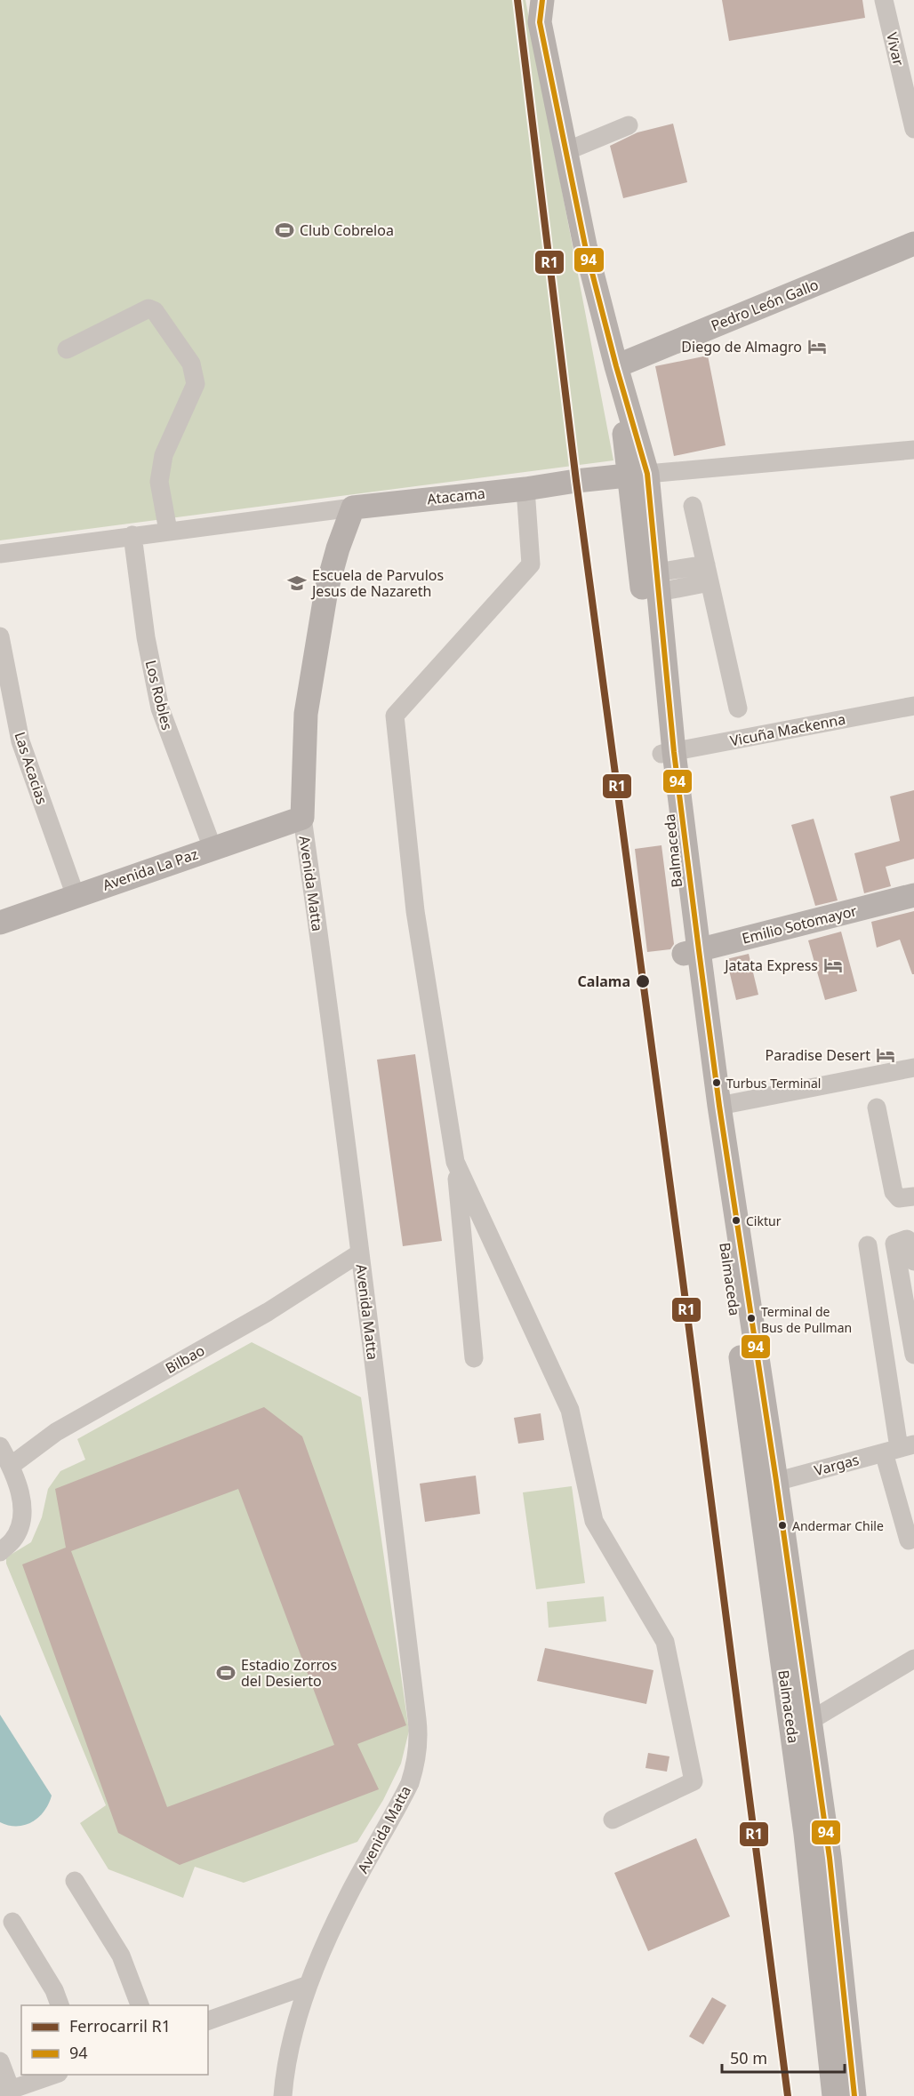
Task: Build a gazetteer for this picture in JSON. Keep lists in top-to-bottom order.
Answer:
{
  "streets": {
    "main road": [
      "Pedro León Gallo",
      "Atacama",
      "Balmaceda",
      "Avenida La Paz",
      "Avenida Matta",
      "Emilio Sotomayor"
    ],
    "street": [
      "Vivar",
      "Los Robles",
      "Vicuña Mackenna",
      "Las Acacias",
      "Bilbao",
      "Vargas"
    ]
  },
  "crossings": [
    ["Pedro León Gallo", "Balmaceda"],
    ["Atacama", "Los Robles"],
    ["Atacama", "Balmaceda"],
    ["Atacama", "Avenida Matta"],
    ["Los Robles", "Avenida La Paz"],
    ["Vicuña Mackenna", "Balmaceda"],
    ["Las Acacias", "Avenida La Paz"],
    ["Balmaceda", "Emilio Sotomayor"],
    ["Balmaceda", "Vargas"],
    ["Avenida La Paz", "Avenida Matta"],
    ["Avenida Matta", "Bilbao"]
  ],
  "places": {
    "sports": ["Club Cobreloa", "Estadio Zorros del Desierto"],
    "hotel": ["Diego de Almagro", "Jatata Express", "Paradise Desert"],
    "school or university": ["Escuela de Parvulos Jesus de Nazareth"],
    "other": [
      "Calama",
      "Turbus Terminal",
      "Ciktur",
      "Terminal de Bus de Pullman",
      "Andermar Chile"
    ]
  },
  "lines": ["rail line R1", "transit line 94"],
  "legend": ["Ferrocarril R1", "94"],
  "scale_bar": "50 m"
}
